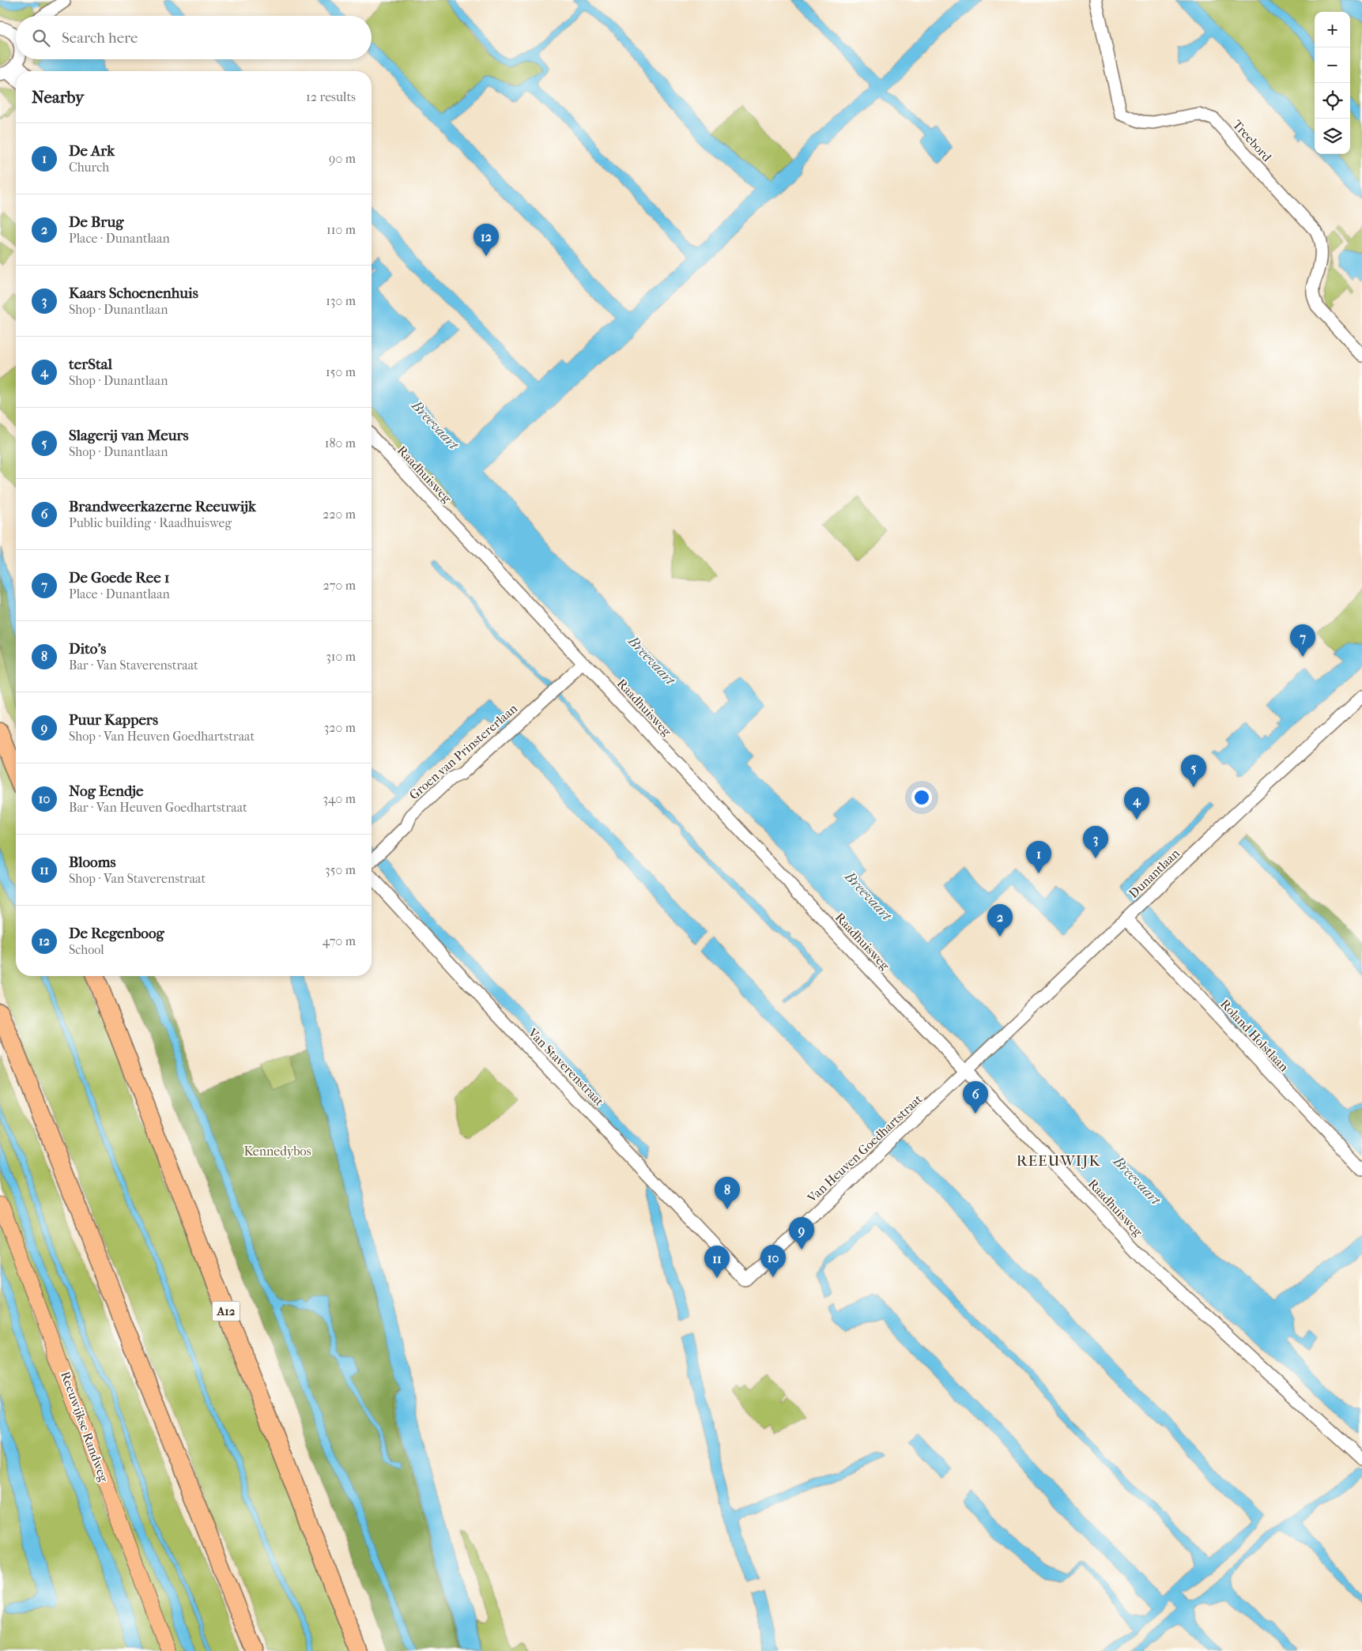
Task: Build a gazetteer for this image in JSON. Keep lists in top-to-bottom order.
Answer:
{
  "streets": {
    "highway": ["A12"],
    "main road": ["Reeuwijkse Randweg"],
    "street": [
      "Treebord",
      "Raadhuisweg",
      "Groen van Prinstererlaan",
      "Dunantlaan",
      "Roland Holstlaan",
      "Van Staverenstraat",
      "Van Heuven Goedhartstraat"
    ]
  },
  "crossings": [
    ["Raadhuisweg", "Groen van Prinstererlaan"],
    ["Raadhuisweg", "Dunantlaan"],
    ["Raadhuisweg", "Van Heuven Goedhartstraat"],
    ["Dunantlaan", "Roland Holstlaan"],
    ["Dunantlaan", "Van Heuven Goedhartstraat"],
    ["Van Staverenstraat", "Van Heuven Goedhartstraat"]
  ],
  "districts": ["REEUWIJK"],
  "water": ["Breevaart"],
  "parks": ["Kennedybos"],
  "page": {
    "map_buttons": ["+", "−"],
    "search": "Search here",
    "heading": ["Nearby", "12 results"],
    "list": [
      {
        "mark": "1",
        "name": "De Ark",
        "note": "Church",
        "value": "90 m"
      },
      {
        "mark": "2",
        "name": "De Brug",
        "note": "Place · Dunantlaan",
        "value": "110 m"
      },
      {
        "mark": "3",
        "name": "Kaars Schoenenhuis",
        "note": "Shop · Dunantlaan",
        "value": "130 m"
      },
      {
        "mark": "4",
        "name": "terStal",
        "note": "Shop · Dunantlaan",
        "value": "150 m"
      },
      {
        "mark": "5",
        "name": "Slagerij van Meurs",
        "note": "Shop · Dunantlaan",
        "value": "180 m"
      },
      {
        "mark": "6",
        "name": "Brandweerkazerne Reeuwijk",
        "note": "Public building · Raadhuisweg",
        "value": "220 m"
      },
      {
        "mark": "7",
        "name": "De Goede Ree 1",
        "note": "Place · Dunantlaan",
        "value": "270 m"
      },
      {
        "mark": "8",
        "name": "Dito's",
        "note": "Bar · Van Staverenstraat",
        "value": "310 m"
      },
      {
        "mark": "9",
        "name": "Puur Kappers",
        "note": "Shop · Van Heuven Goedhartstraat",
        "value": "320 m"
      },
      {
        "mark": "10",
        "name": "Nog Eendje",
        "note": "Bar · Van Heuven Goedhartstraat",
        "value": "340 m"
      },
      {
        "mark": "11",
        "name": "Blooms",
        "note": "Shop · Van Staverenstraat",
        "value": "350 m"
      },
      {
        "mark": "12",
        "name": "De Regenboog",
        "note": "School",
        "value": "470 m"
      }
    ],
    "pins": [
      "12",
      "7",
      "5",
      "4",
      "3",
      "1",
      "2",
      "6",
      "8",
      "9",
      "10",
      "11"
    ]
  }
}
